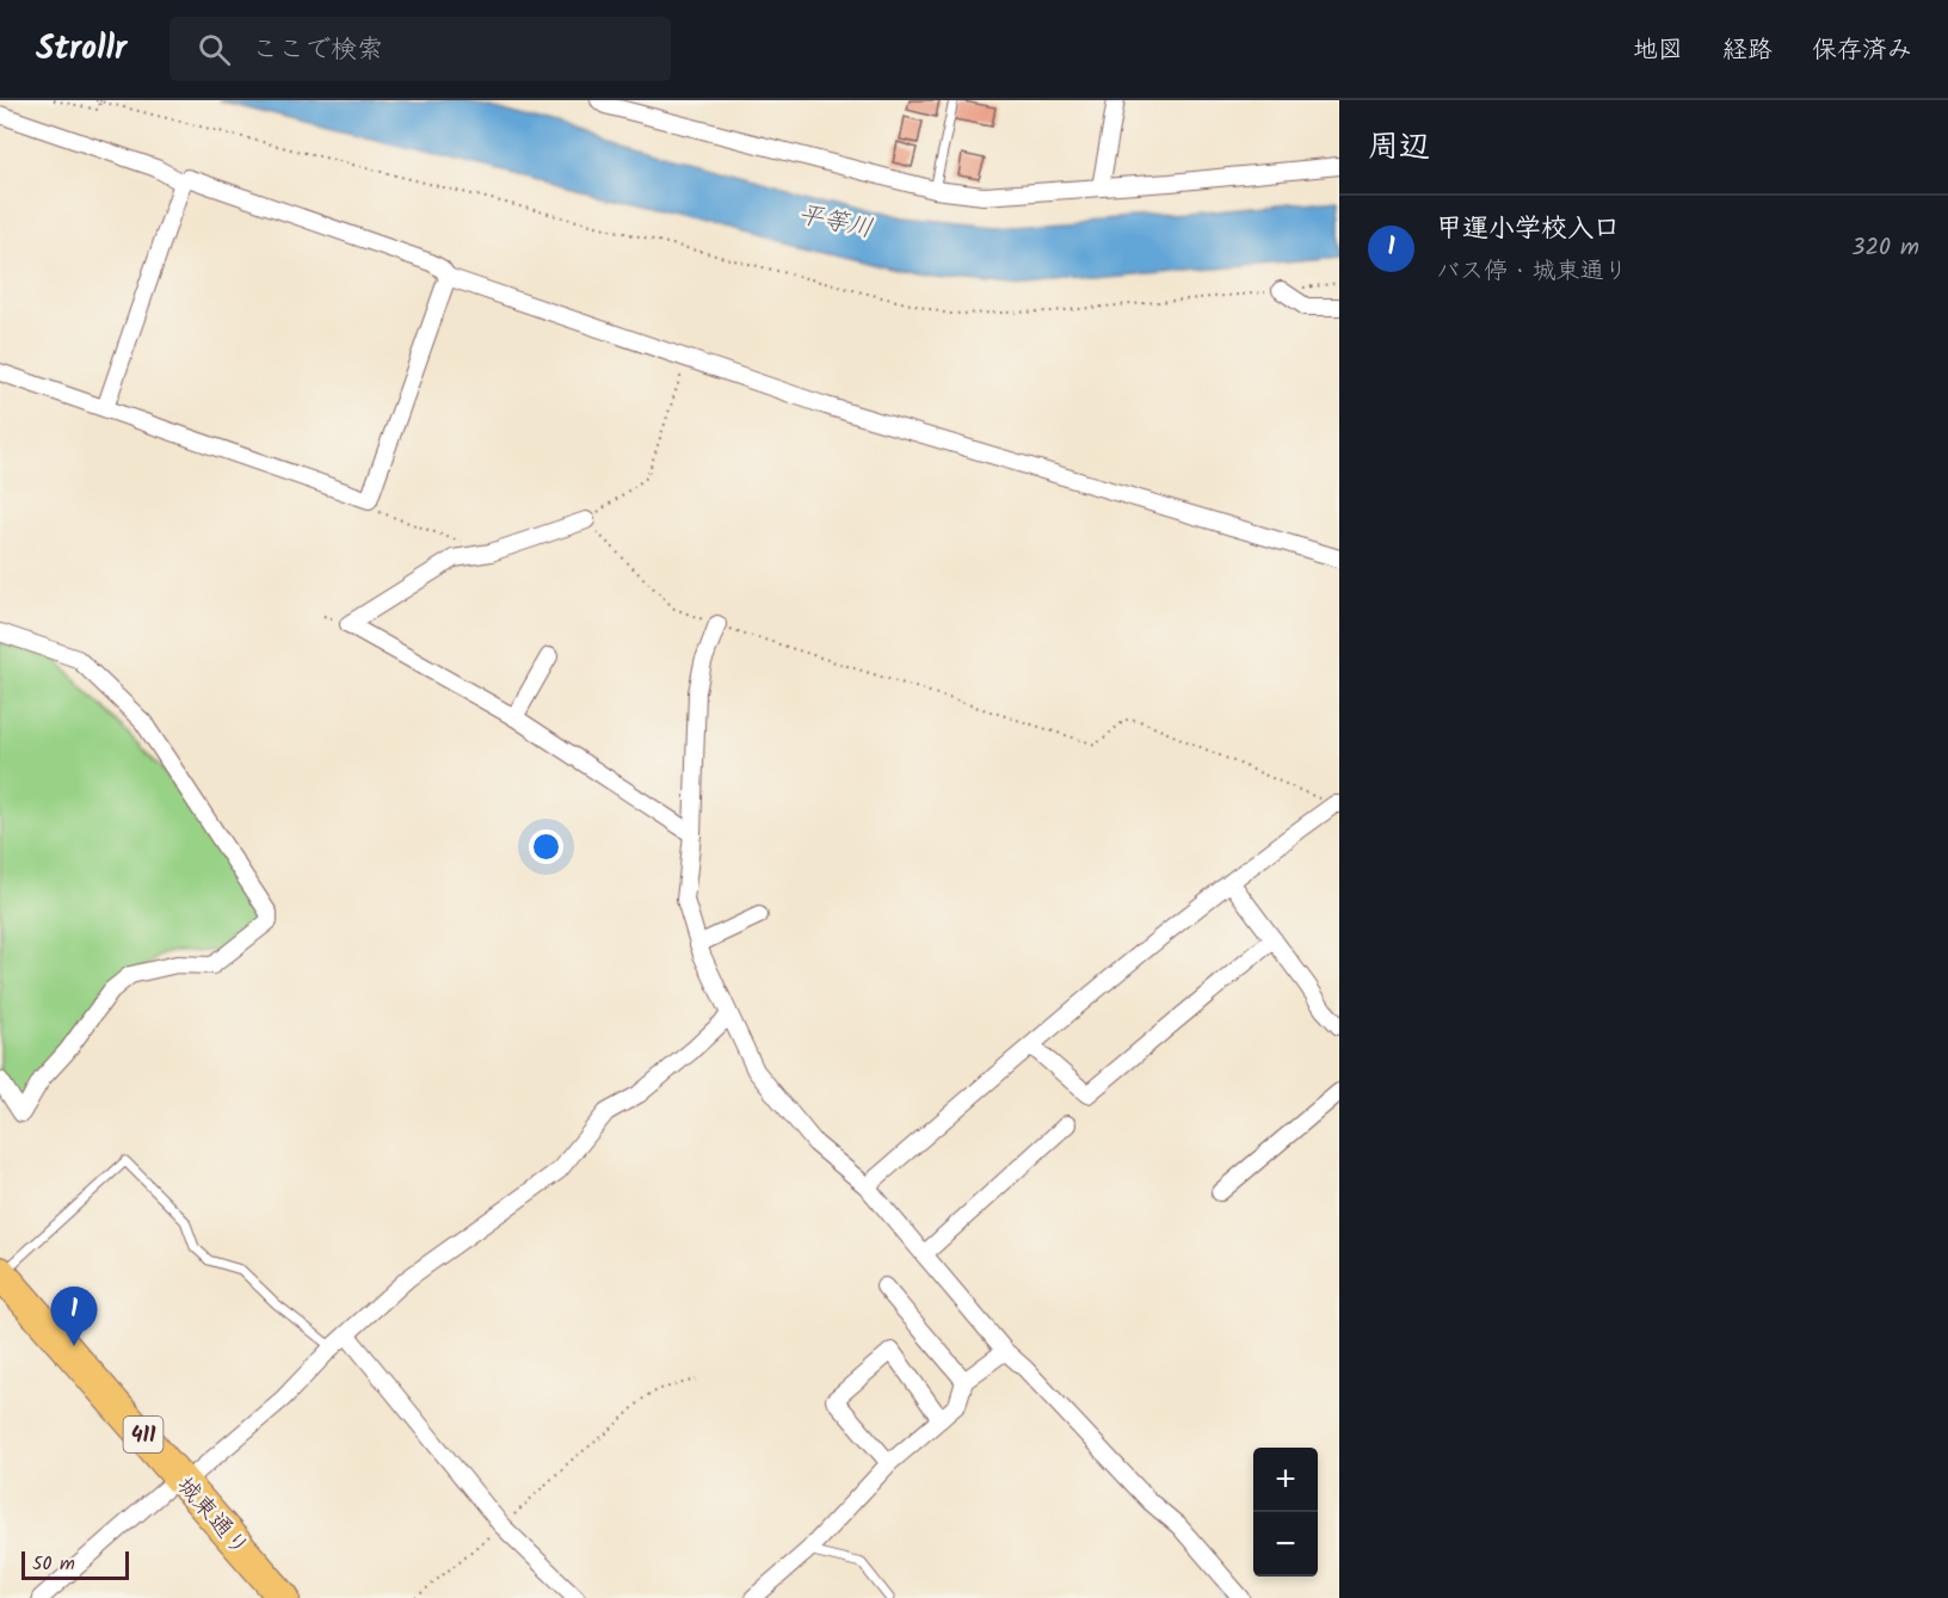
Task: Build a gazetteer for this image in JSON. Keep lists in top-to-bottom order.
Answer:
{
  "streets": {
    "highway": ["411", "城東通り"]
  },
  "water": ["平等川"],
  "scale_bar": "50 m",
  "page": {
    "header": "Strollr",
    "search": "ここで検索",
    "nav": ["地図", "経路", "保存済み"],
    "heading": "周辺",
    "list": [
      {
        "mark": "1",
        "name": "甲運小学校入口",
        "note": "バス停 · 城東通り",
        "value": "320 m"
      }
    ],
    "pins": "1",
    "map_buttons": ["+", "−"],
    "scale": "50 m"
  }
}
